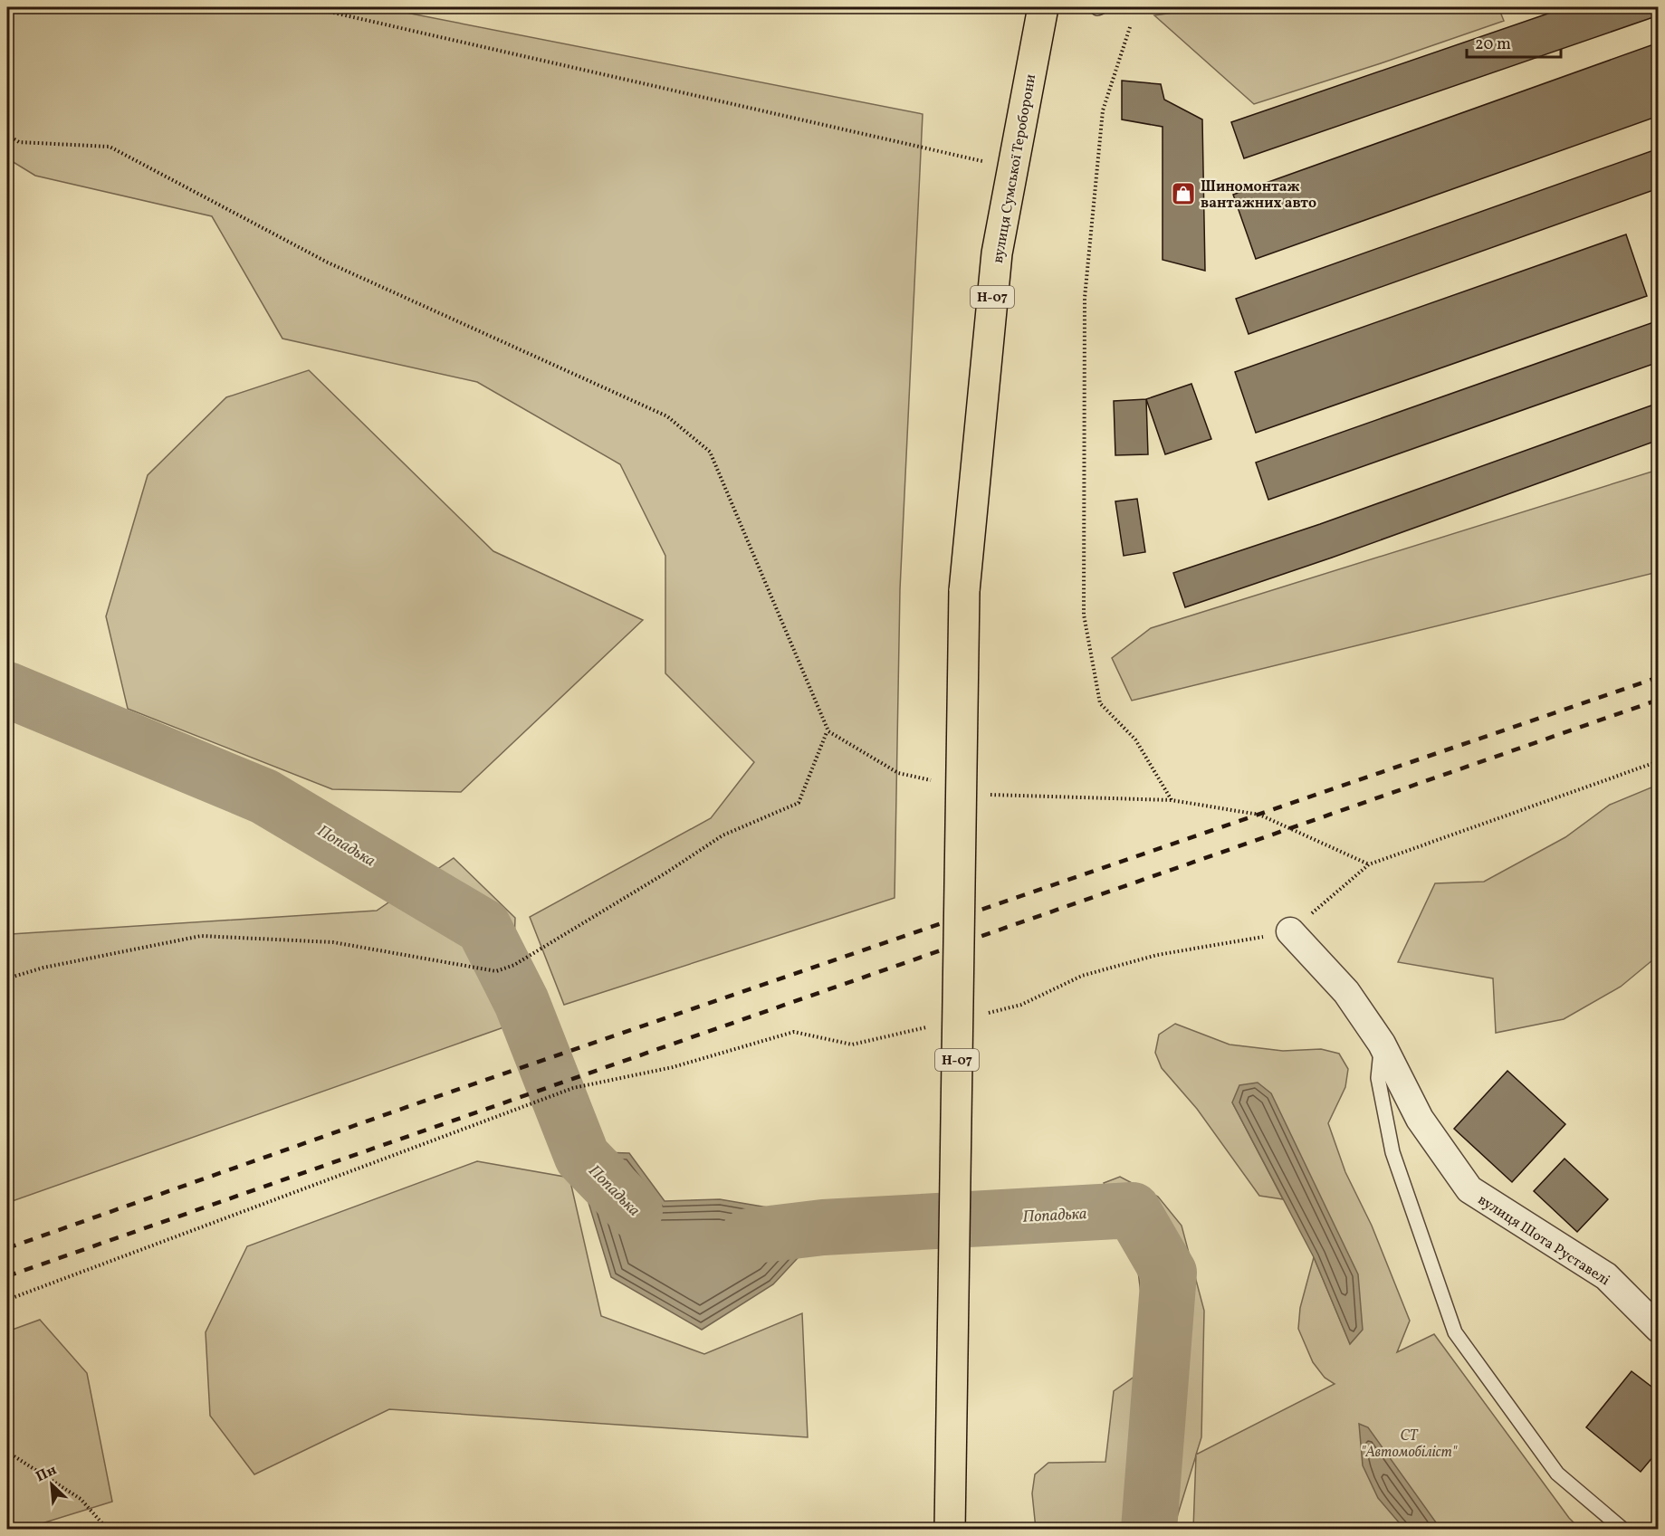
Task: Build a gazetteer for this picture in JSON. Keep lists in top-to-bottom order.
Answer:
{
  "streets": {
    "main road": ["вулиця Сумської Тероборони", "Н-07"],
    "street": ["вулиця Шота Руставелі"]
  },
  "water": ["Попадька"],
  "parks": ["СТ \"Автомобіліст\""],
  "places": {
    "shop": ["Шиномонтаж вантажних авто"]
  },
  "scale_bar": "20 m",
  "north": "top left"
}
